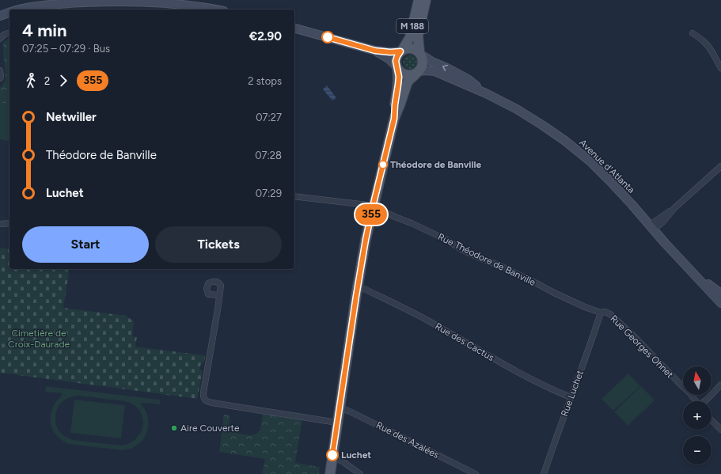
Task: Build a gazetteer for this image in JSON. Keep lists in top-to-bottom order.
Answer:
{
  "streets": {
    "main road": ["M 188", "Avenue d'Atlanta"],
    "street": [
      "Rue Théodore de Banville",
      "Rue des Cactus",
      "Rue Georges Ohnet",
      "Rue Luchet",
      "Rue des Azalées"
    ]
  },
  "crossings": [
    ["M 188", "Avenue d'Atlanta"],
    ["Rue Théodore de Banville", "Rue Georges Ohnet"],
    ["Rue Théodore de Banville", "Rue Luchet"],
    ["Rue des Cactus", "Rue Luchet"],
    ["Rue Georges Ohnet", "Rue Luchet"]
  ],
  "parks": ["Cimetière de Croix-Daurade"],
  "places": ["Théodore de Banville", "Aire Couverte", "Luchet"],
  "lines": ["bus line 355"],
  "north": "top",
  "page": {
    "on_map": "355",
    "heading": ["4 min", "07:25 – 07:29 · Bus", "€2.90"],
    "legs": ["2", "355", "2 stops"],
    "list": [
      {
        "name": "Netwiller",
        "value": "07:27"
      },
      {
        "name": "Théodore de Banville",
        "value": "07:28"
      },
      {
        "name": "Luchet",
        "value": "07:29"
      }
    ],
    "buttons": ["Start", "Tickets"],
    "map_buttons": ["+", "−"]
  }
}
